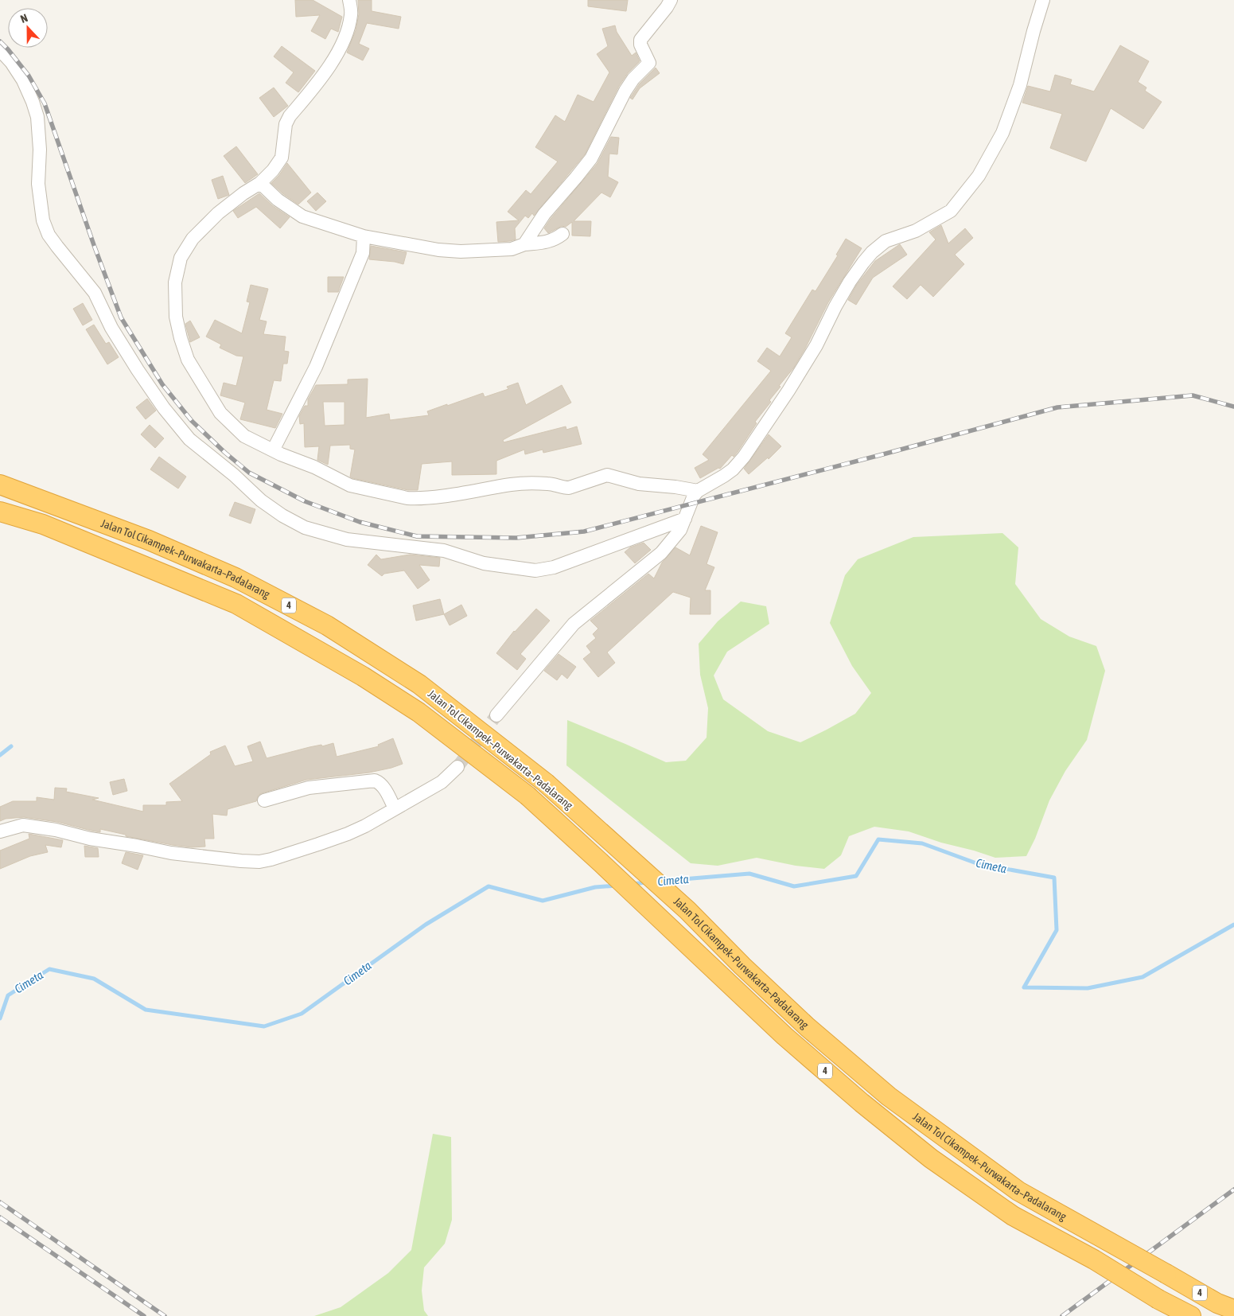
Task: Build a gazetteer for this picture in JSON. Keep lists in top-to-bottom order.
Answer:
{
  "streets": {
    "highway": ["Jalan Tol Cikampek–Purwakarta–Padalarang", "4"]
  },
  "water": ["Cimeta"],
  "north": "top"
}
